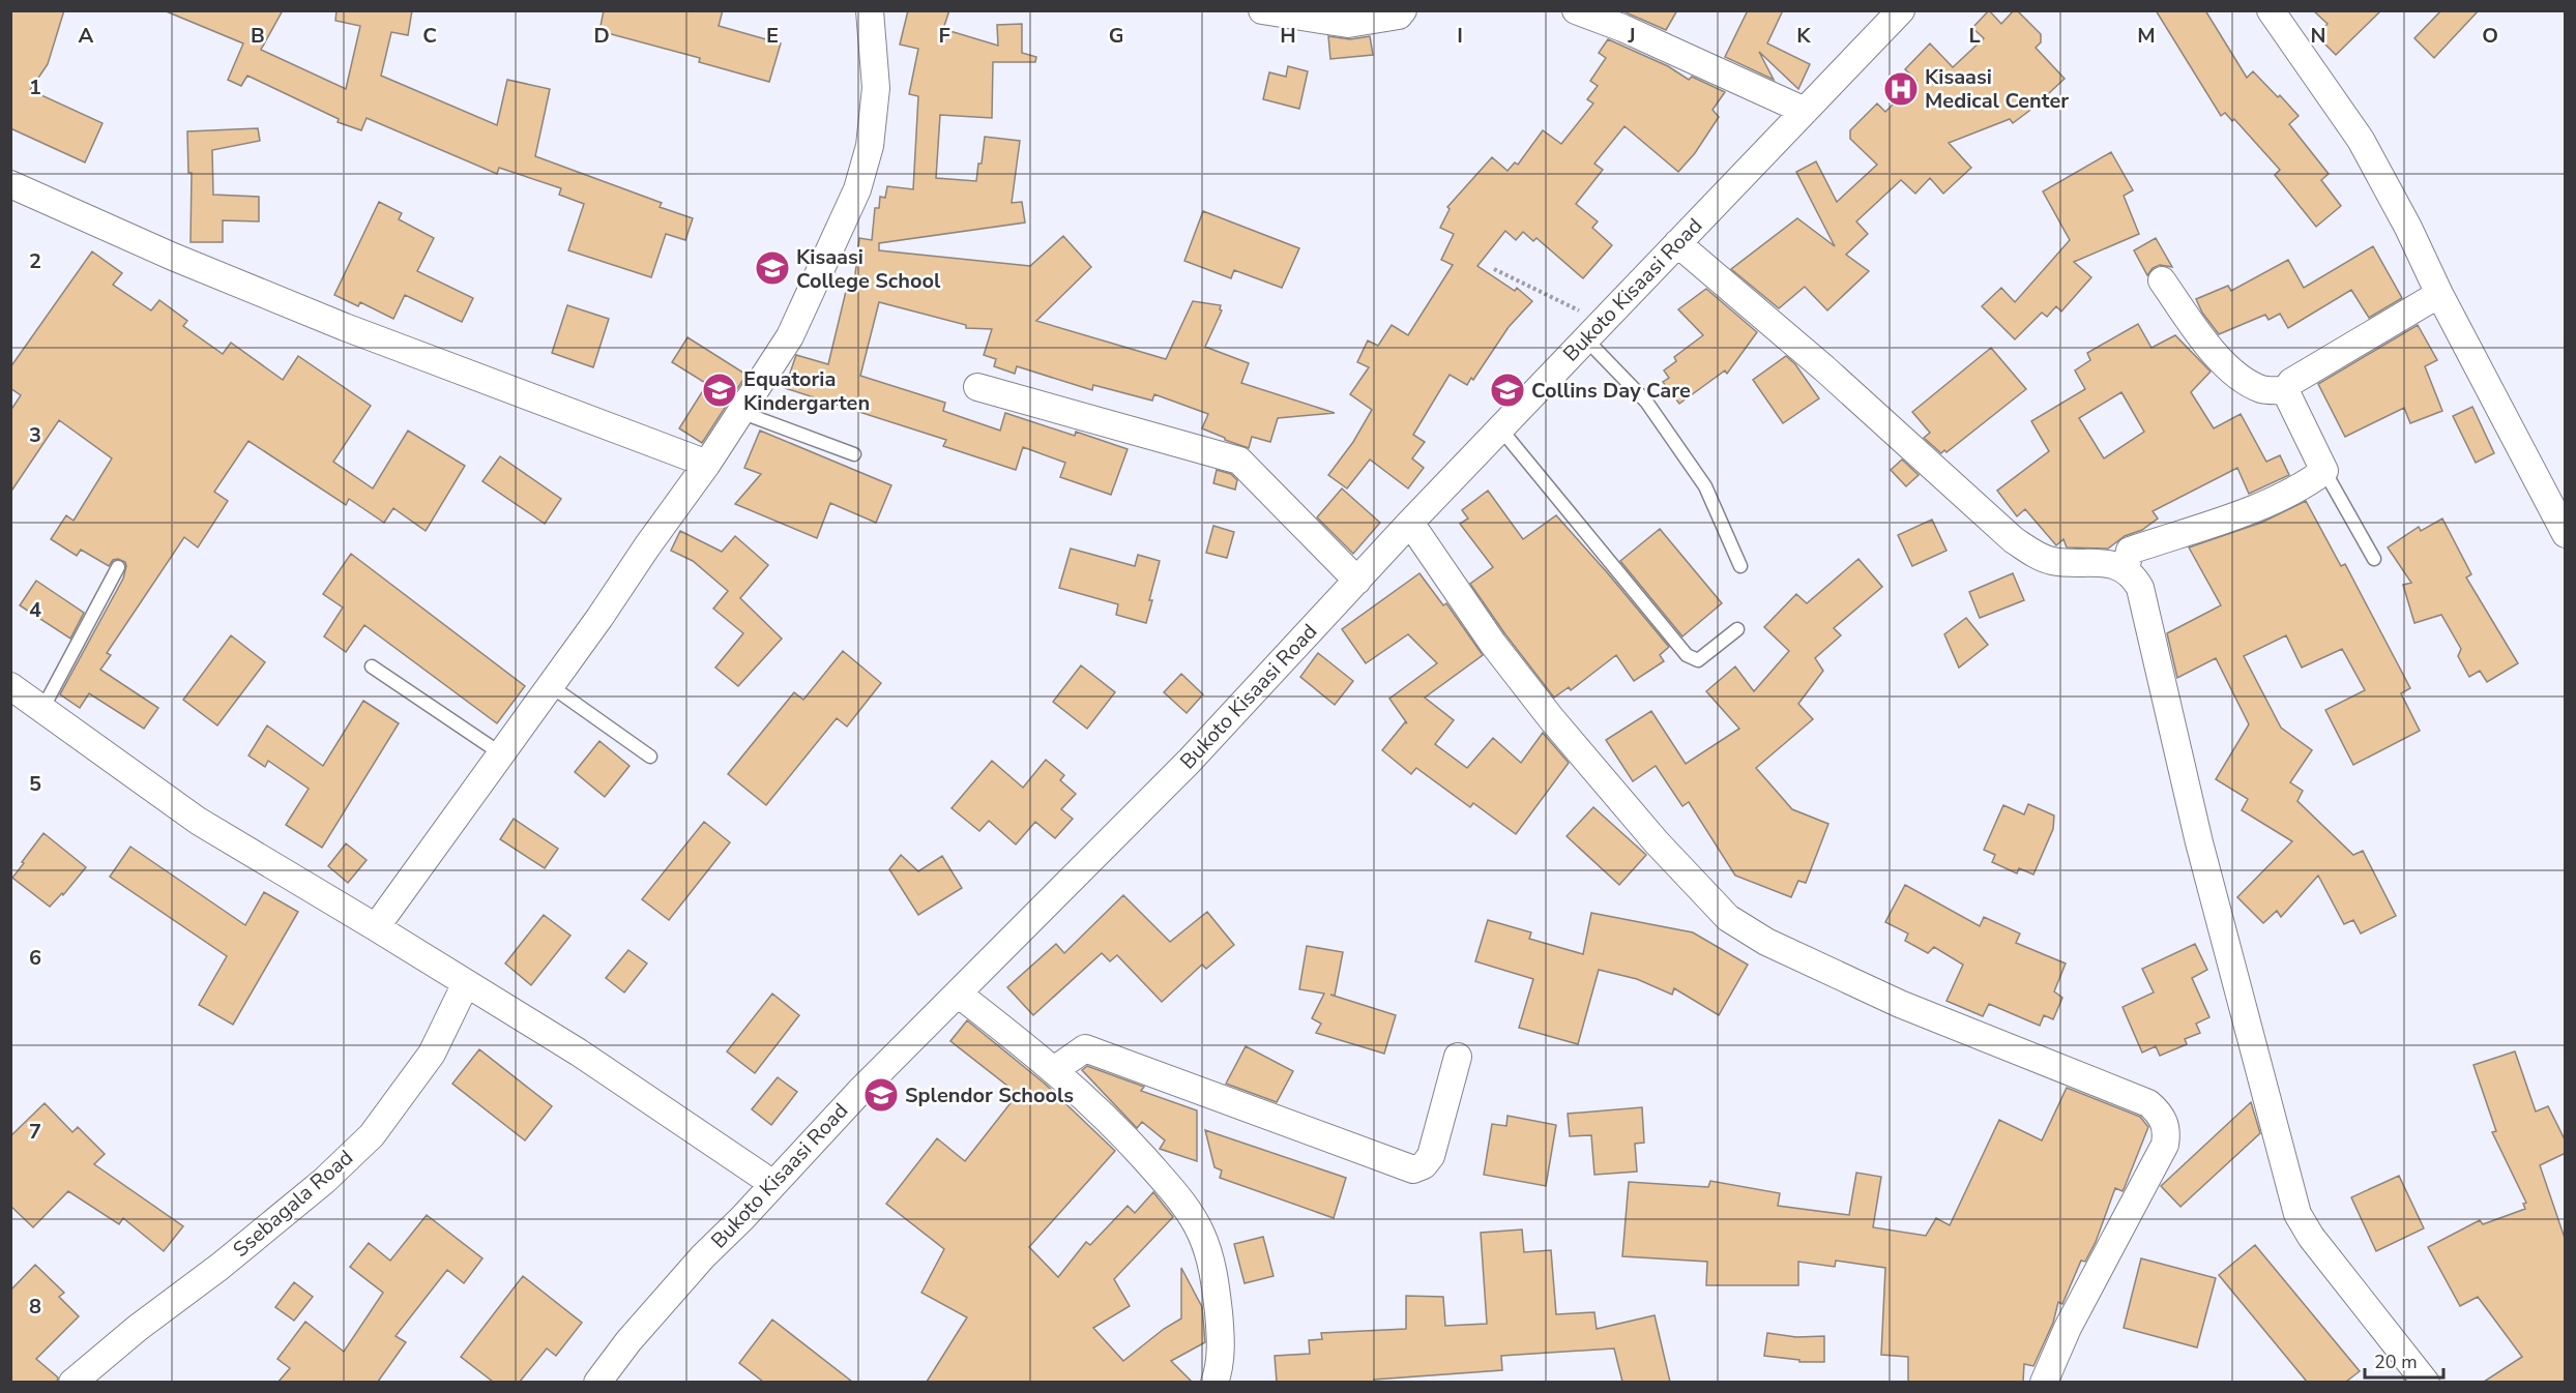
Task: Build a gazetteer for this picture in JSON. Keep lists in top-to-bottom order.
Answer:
{
  "streets": {
    "street": ["Bukoto Kisaasi Road", "Ssebagala Road"]
  },
  "places": {
    "hospital": ["Kisaasi Medical Center"],
    "school or university": [
      "Kisaasi College School",
      "Equatoria Kindergarten",
      "Collins Day Care",
      "Splendor Schools"
    ]
  },
  "scale_bar": "20 m",
  "grid": {
    "columns": [
      "A",
      "B",
      "C",
      "D",
      "E",
      "F",
      "G",
      "H",
      "I",
      "J",
      "K",
      "L",
      "M",
      "N",
      "O"
    ],
    "rows": [
      "1",
      "2",
      "3",
      "4",
      "5",
      "6",
      "7",
      "8"
    ]
  }
}
